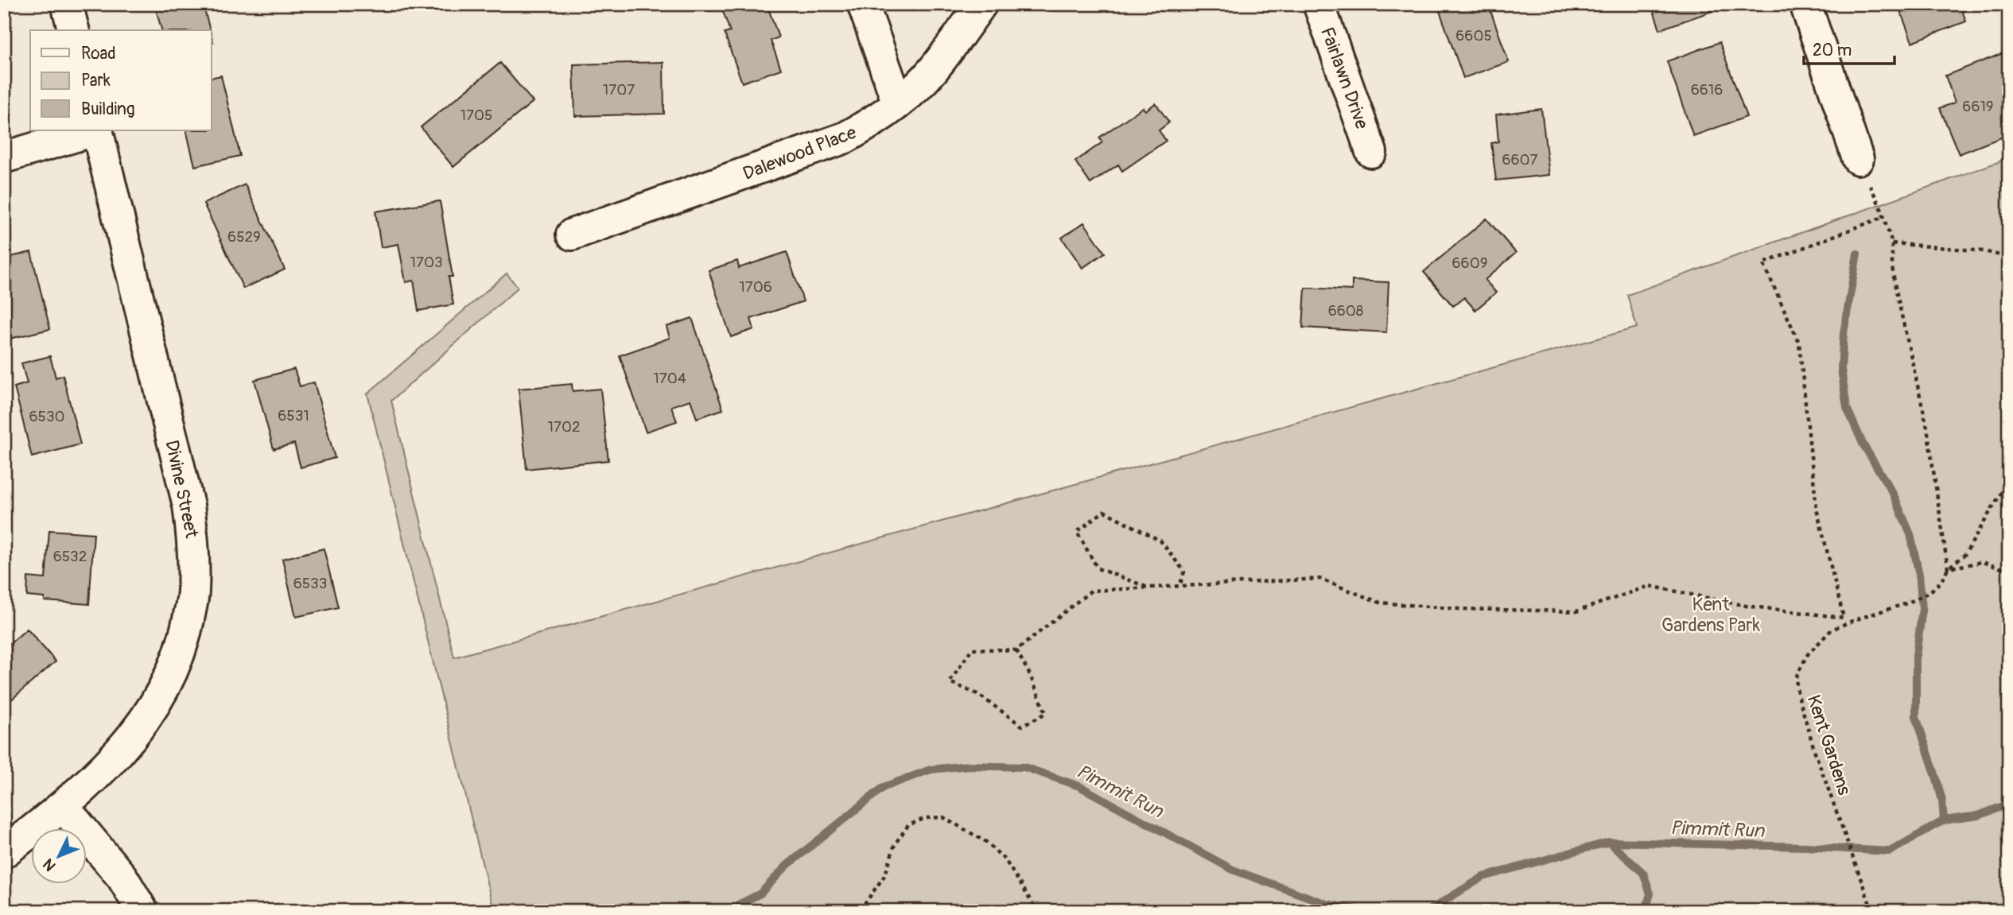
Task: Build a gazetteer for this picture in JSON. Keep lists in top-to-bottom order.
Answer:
{
  "streets": {
    "street": ["Fairlawn Drive", "Dalewood Place", "Divine Street"],
    "path": ["Kent Gardens"]
  },
  "water": ["Pimmit Run"],
  "parks": ["Kent Gardens Park"],
  "house_numbers": [
    "6605",
    "1707",
    "6616",
    "6619",
    "1705",
    "6607",
    "6529",
    "1703",
    "6609",
    "1706",
    "6608",
    "1704",
    "6531",
    "6530",
    "1702",
    "6532",
    "6533"
  ],
  "legend": ["Road", "Park", "Building"],
  "scale_bar": "20 m",
  "north": "bottom left"
}
